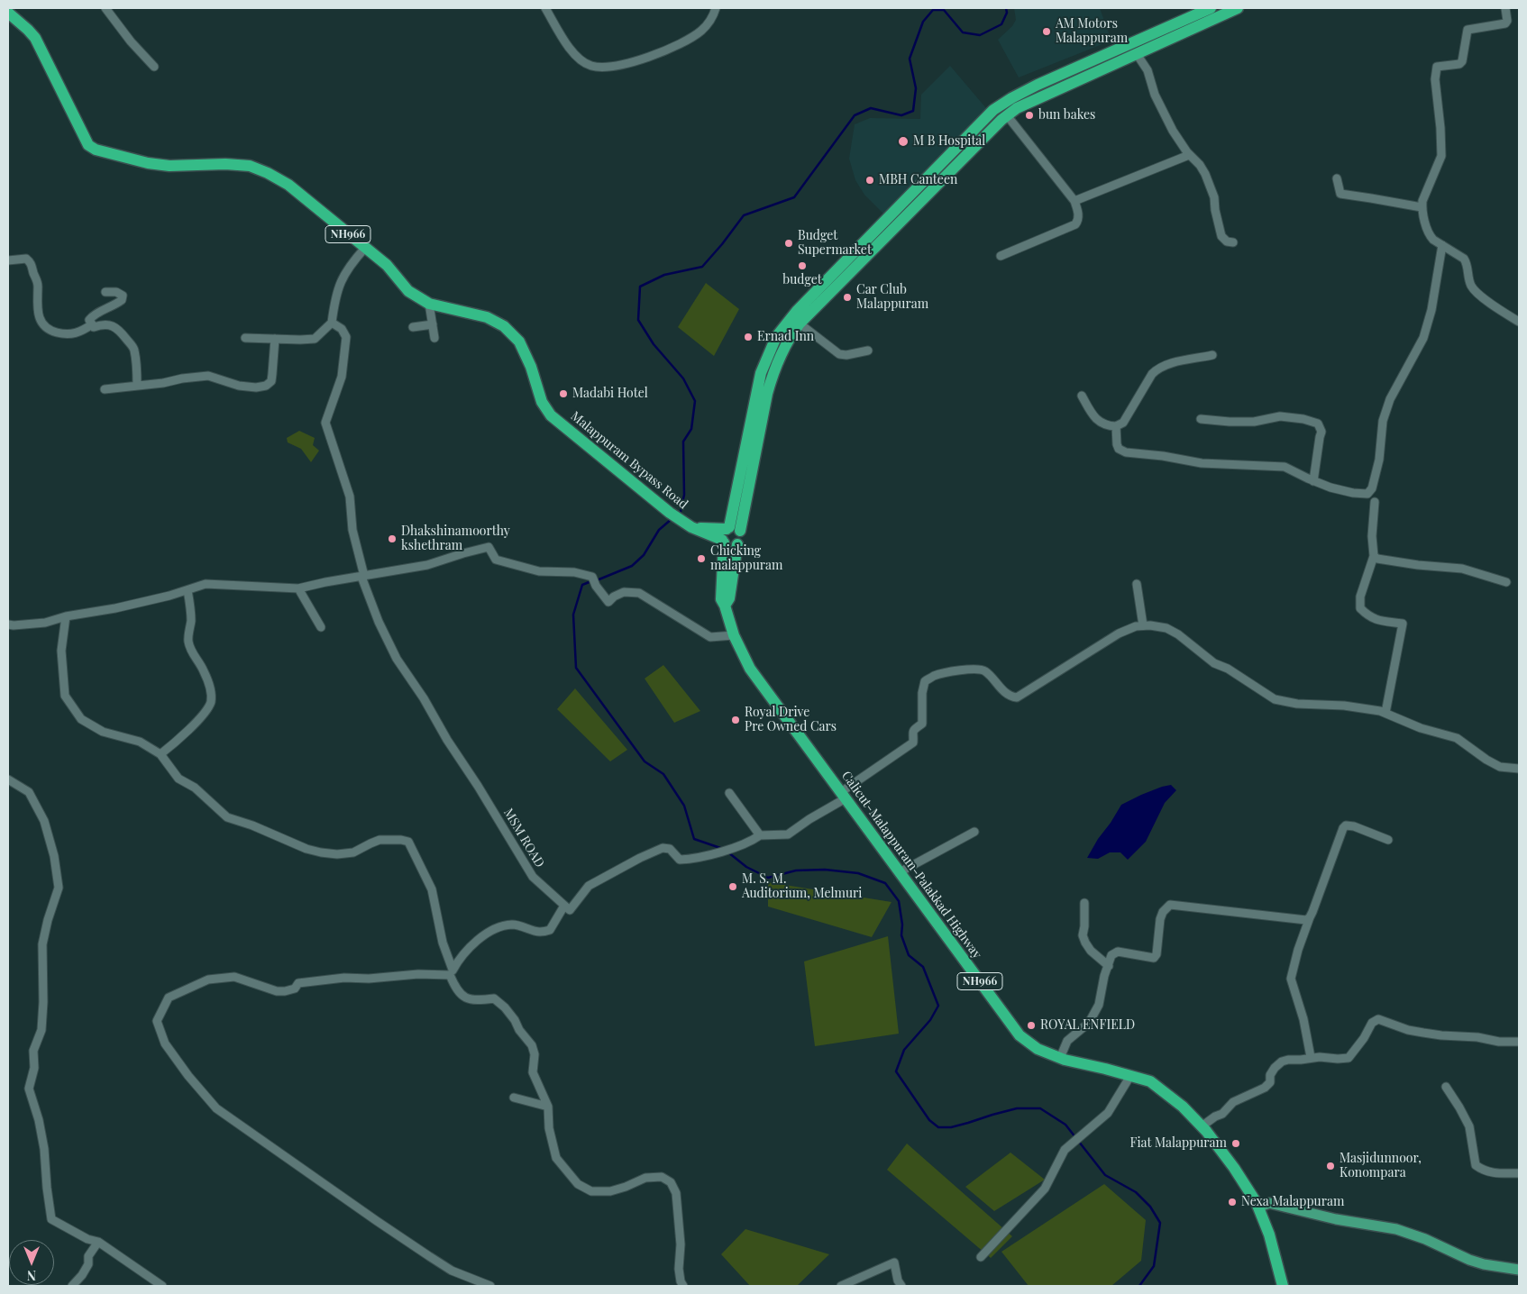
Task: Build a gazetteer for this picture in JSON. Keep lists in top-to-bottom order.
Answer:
{
  "streets": {
    "highway": ["NH966", "Malappuram Bypass Road", "Calicut-Malappuram-Palakkad Highway"],
    "street": ["MSM ROAD"]
  },
  "crossings": [
    ["NH966", "Malappuram Bypass Road"],
    ["NH966", "Calicut-Malappuram-Palakkad Highway"],
    ["Malappuram Bypass Road", "Calicut-Malappuram-Palakkad Highway"]
  ],
  "places": [
    "AM Motors Malappuram",
    "bun bakes",
    "M B Hospital",
    "MBH Canteen",
    "Budget Supermarket",
    "budget",
    "Car Club Malappuram",
    "Ernad Inn",
    "Madabi Hotel",
    "Dhakshinamoorthy kshethram",
    "Chicking malappuram",
    "Royal Drive Pre Owned Cars",
    "M. S. M. Auditorium, Melmuri",
    "ROYAL ENFIELD",
    "Fiat Malappuram",
    "Masjidunnoor, Konompara",
    "Nexa Malappuram"
  ],
  "north": "bottom"
}
